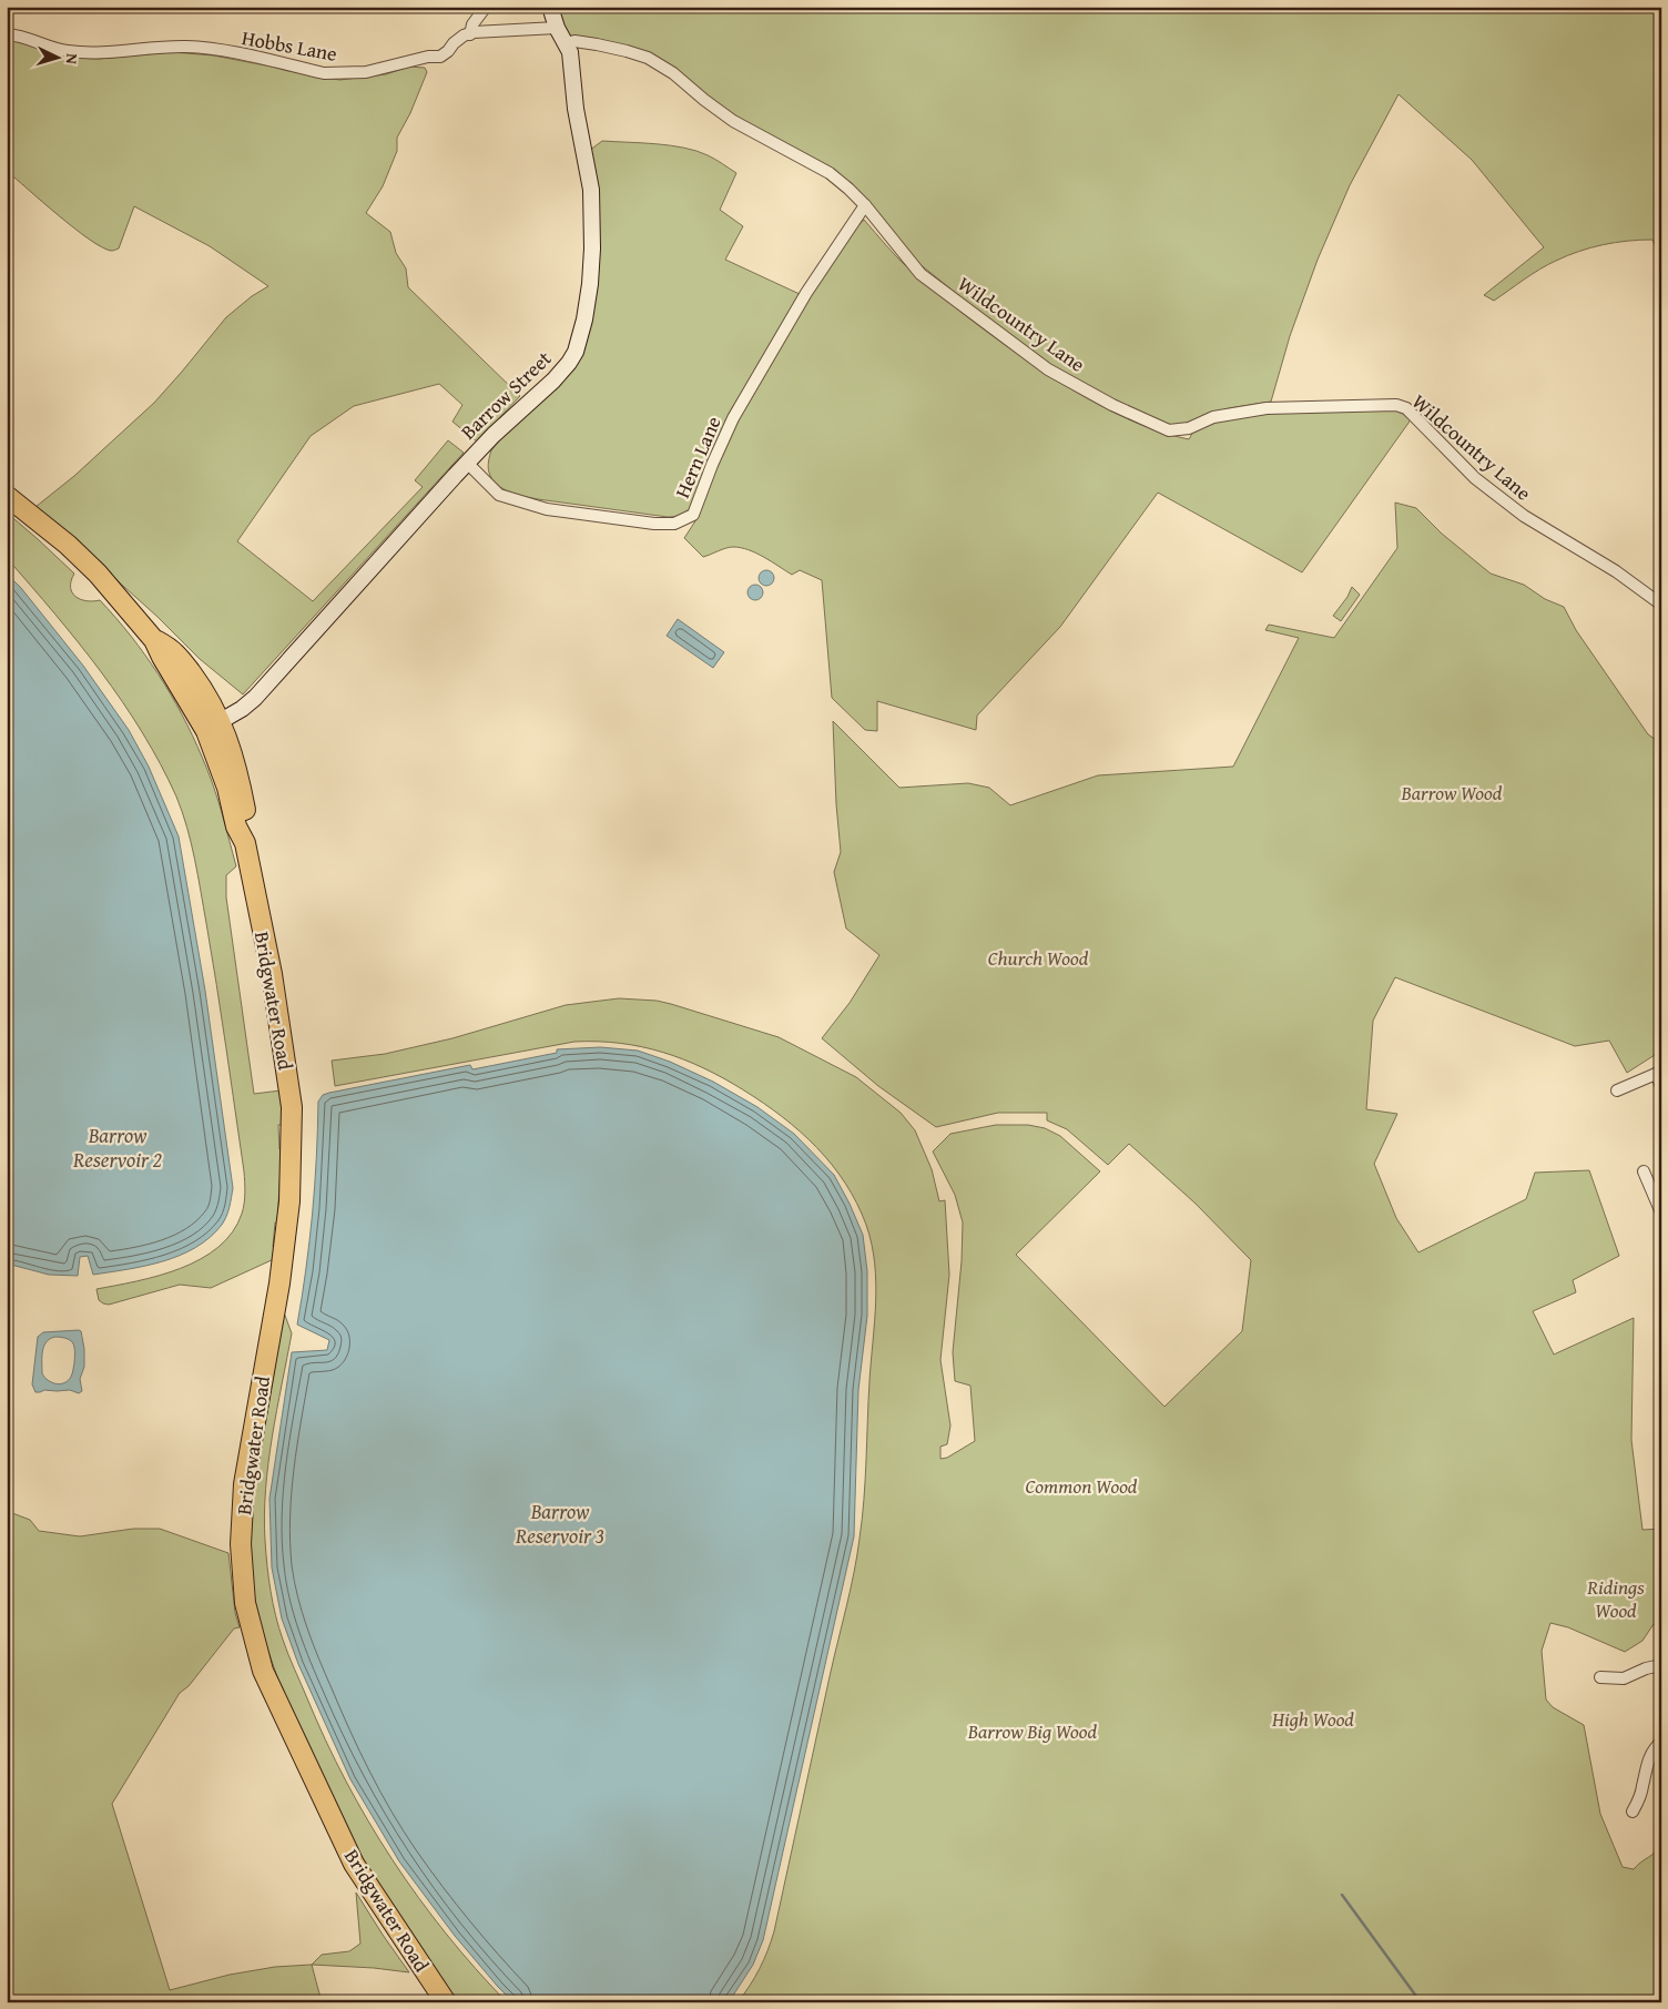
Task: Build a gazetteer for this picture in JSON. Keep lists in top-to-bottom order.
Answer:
{
  "streets": {
    "highway": ["Bridgwater Road"],
    "main road": ["Barrow Street"],
    "street": ["Hobbs Lane", "Wildcountry Lane", "Hern Lane"]
  },
  "crossings": [
    ["Wildcountry Lane", "Barrow Street"],
    ["Wildcountry Lane", "Hern Lane"],
    ["Barrow Street", "Hern Lane"],
    ["Barrow Street", "Bridgwater Road"]
  ],
  "water": ["Barrow Reservoir 2", "Barrow Reservoir 3"],
  "parks": [
    "Barrow Wood",
    "Church Wood",
    "Common Wood",
    "Ridings Wood",
    "High Wood",
    "Barrow Big Wood"
  ],
  "north": "right"
}
